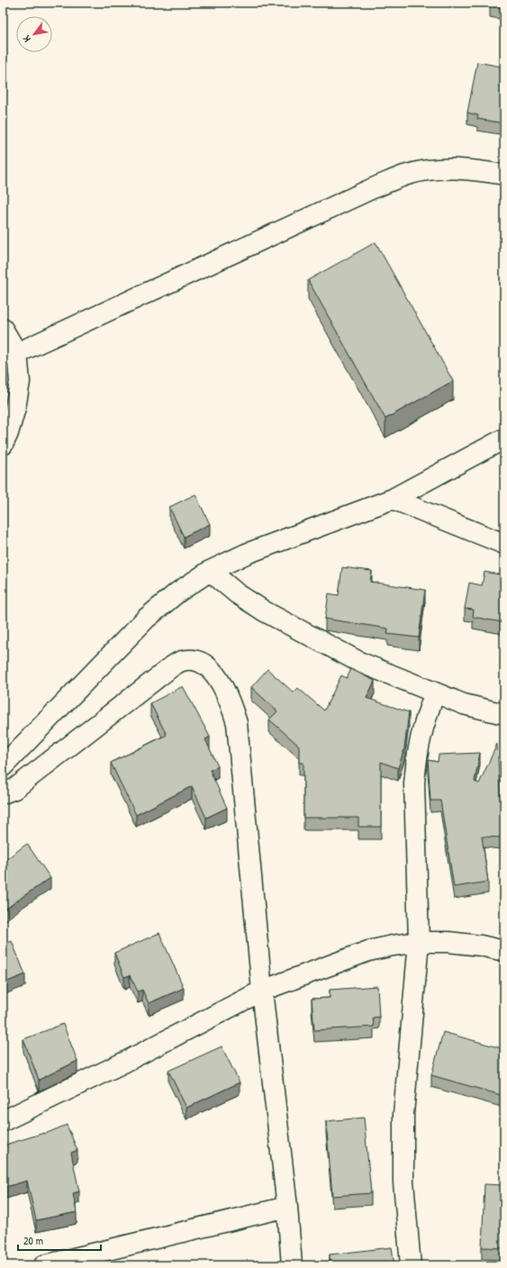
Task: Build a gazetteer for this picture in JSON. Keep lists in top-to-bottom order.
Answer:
{
  "scale_bar": "20 m",
  "north": "bottom left"
}
